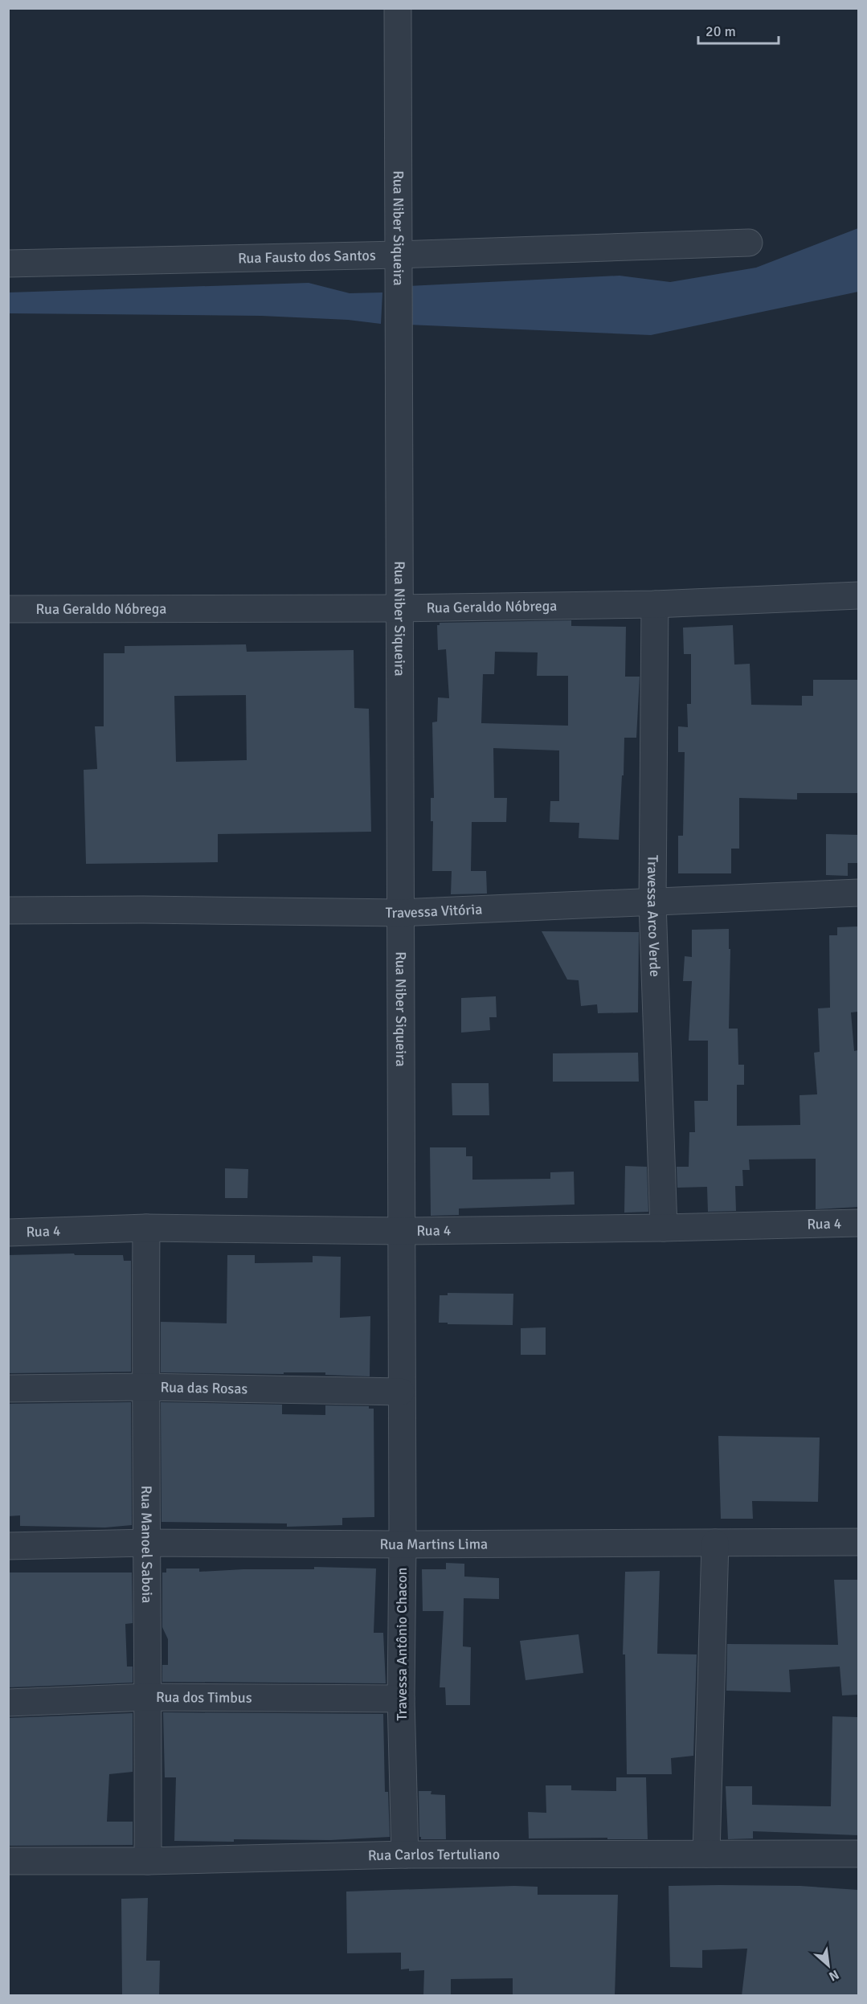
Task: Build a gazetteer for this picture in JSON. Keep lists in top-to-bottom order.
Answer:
{
  "streets": {
    "street": [
      "Rua Niber Siqueira",
      "Rua Fausto dos Santos",
      "Rua Geraldo Nóbrega",
      "Travessa Vitória",
      "Travessa Arco Verde",
      "Rua 4",
      "Rua das Rosas",
      "Rua Martins Lima",
      "Rua Manoel Saboia",
      "Travessa Antônio Chacon",
      "Rua dos Timbus",
      "Rua Carlos Tertuliano"
    ]
  },
  "crossings": [
    ["Rua Niber Siqueira", "Rua Fausto dos Santos"],
    ["Rua Niber Siqueira", "Rua Geraldo Nóbrega"],
    ["Rua Niber Siqueira", "Travessa Vitória"],
    ["Rua Niber Siqueira", "Rua 4"],
    ["Rua Niber Siqueira", "Travessa Antônio Chacon"],
    ["Rua Geraldo Nóbrega", "Travessa Arco Verde"],
    ["Travessa Vitória", "Travessa Arco Verde"],
    ["Travessa Arco Verde", "Rua 4"],
    ["Rua 4", "Rua Manoel Saboia"],
    ["Rua 4", "Travessa Antônio Chacon"],
    ["Rua das Rosas", "Rua Manoel Saboia"],
    ["Rua das Rosas", "Travessa Antônio Chacon"],
    ["Rua Martins Lima", "Rua Manoel Saboia"],
    ["Rua Martins Lima", "Travessa Antônio Chacon"],
    ["Rua Manoel Saboia", "Rua dos Timbus"],
    ["Rua Manoel Saboia", "Rua Carlos Tertuliano"],
    ["Travessa Antônio Chacon", "Rua dos Timbus"],
    ["Travessa Antônio Chacon", "Rua Carlos Tertuliano"]
  ],
  "scale_bar": "20 m",
  "north": "bottom right"
}
